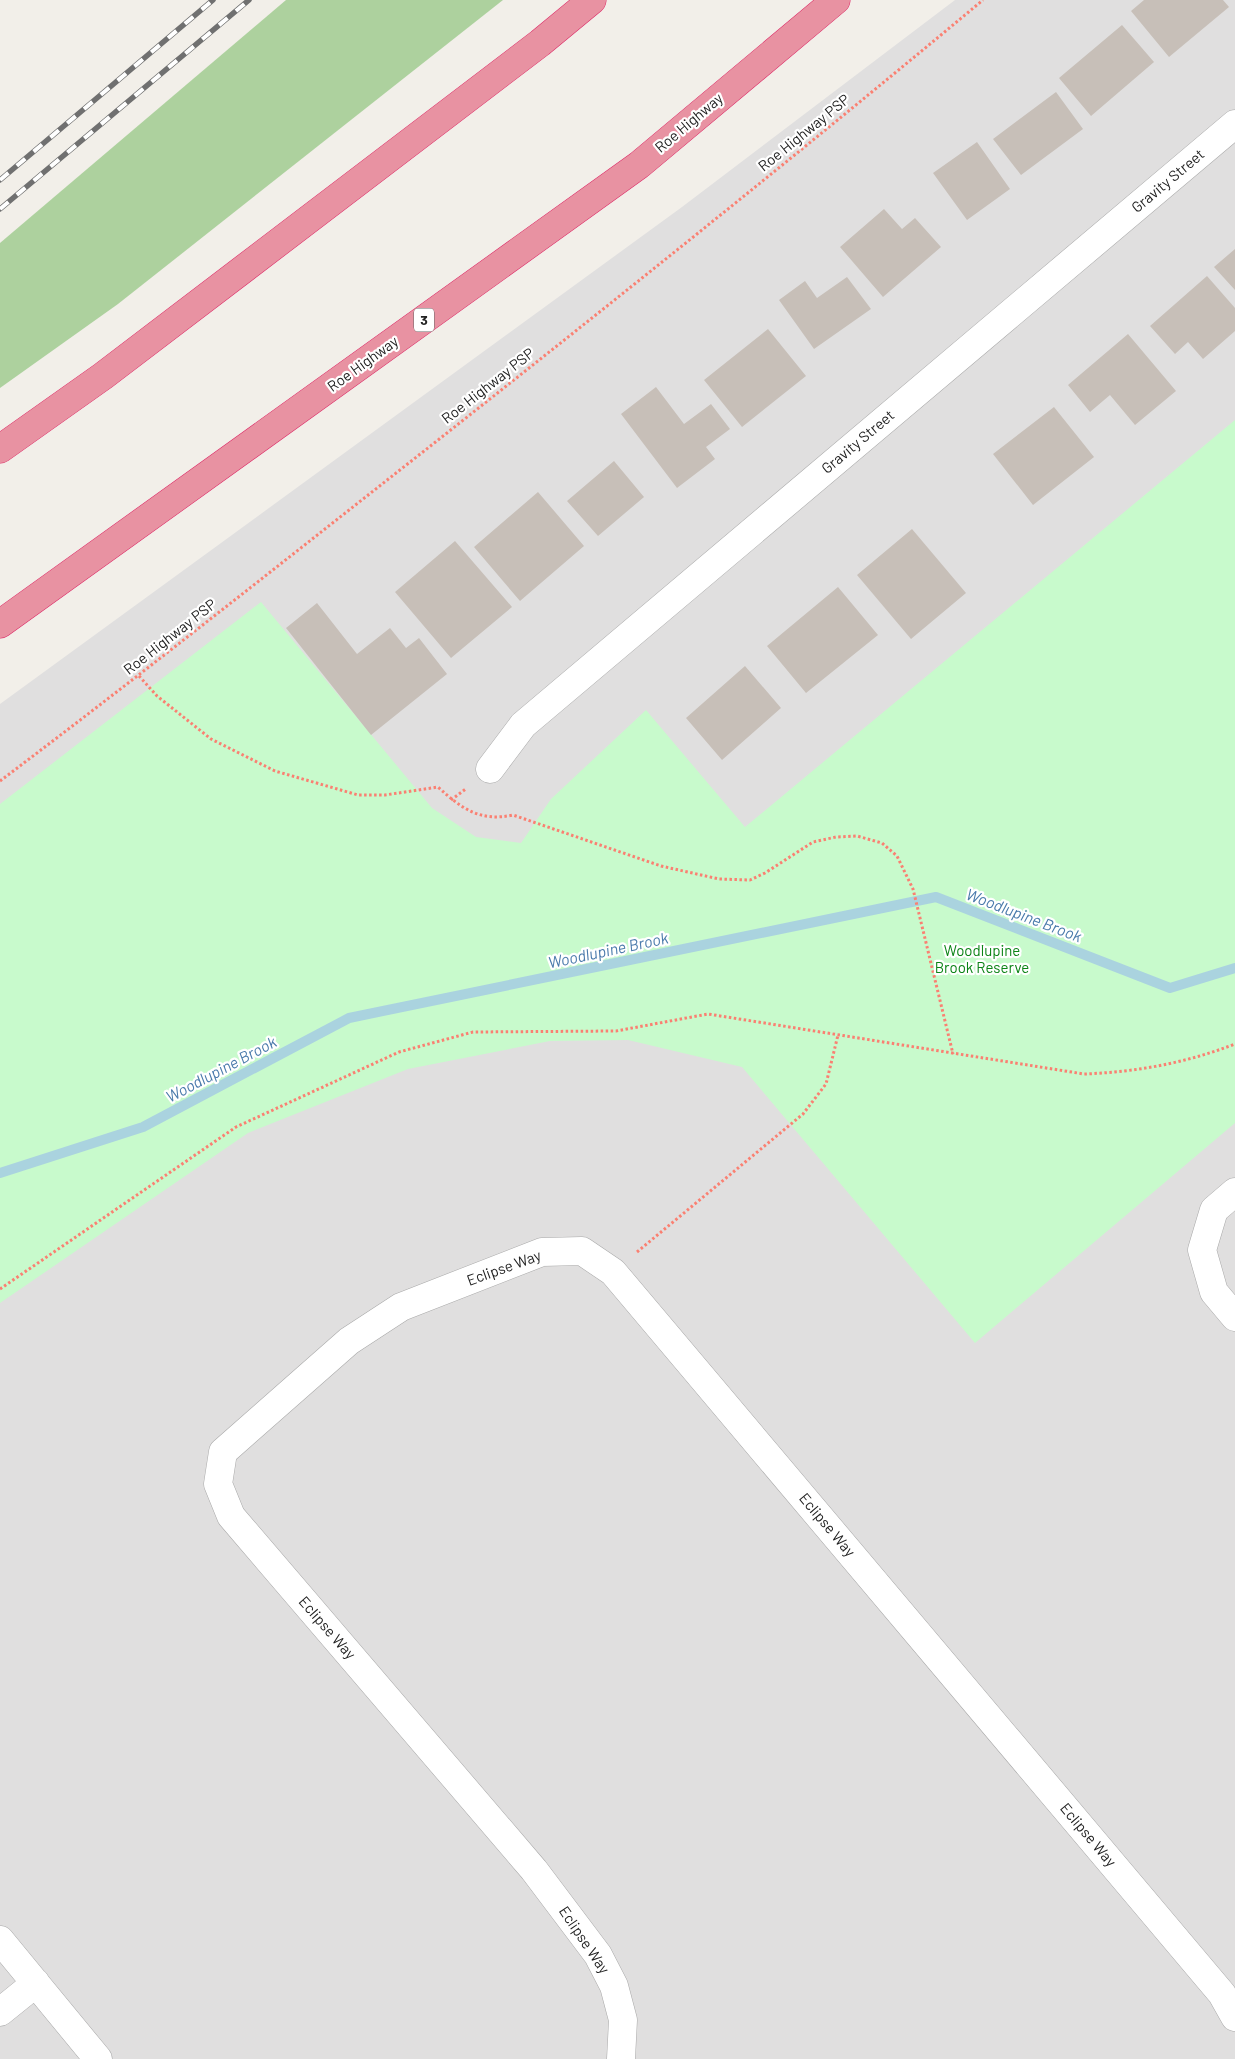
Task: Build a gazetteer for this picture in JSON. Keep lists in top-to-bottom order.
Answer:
{
  "streets": {
    "highway": ["Roe Highway", "3"],
    "street": ["Gravity Street", "Eclipse Way"],
    "path": ["Roe Highway PSP"]
  },
  "water": ["Woodlupine Brook"],
  "parks": ["Woodlupine Brook Reserve"]
}
